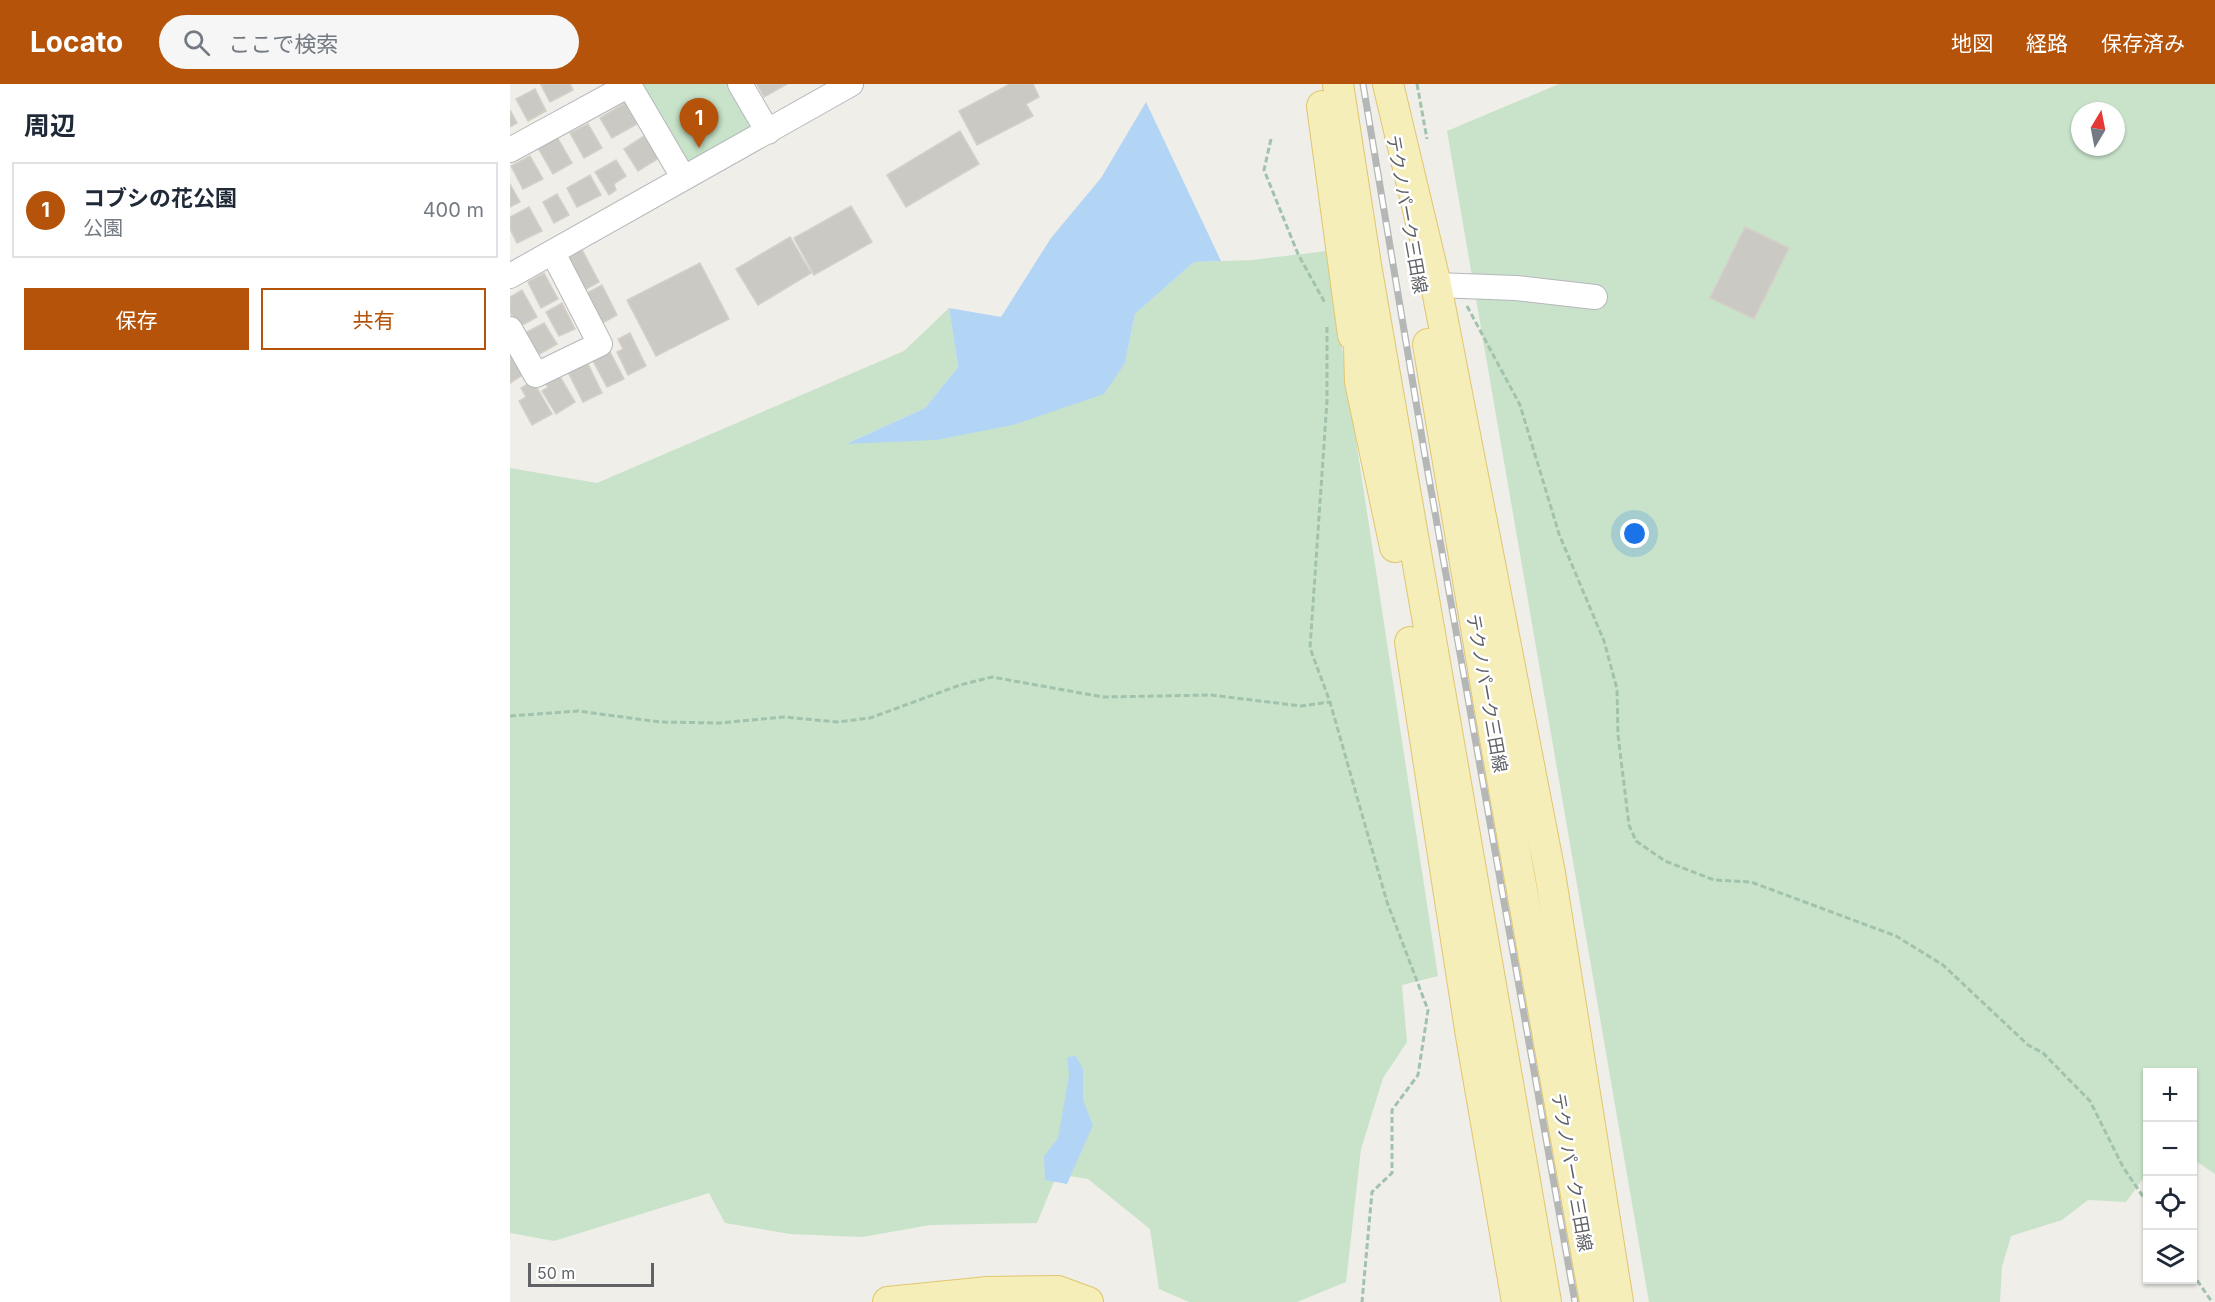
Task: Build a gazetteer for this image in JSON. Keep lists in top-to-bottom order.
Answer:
{
  "streets": {
    "main road": ["テクノパーク三田線"]
  },
  "scale_bar": "50 m",
  "north": "top",
  "page": {
    "header": "Locato",
    "search": "ここで検索",
    "nav": ["地図", "経路", "保存済み"],
    "heading": "周辺",
    "pins": "1",
    "list": [
      {
        "mark": "1",
        "name": "コブシの花公園",
        "note": "公園",
        "value": "400 m"
      }
    ],
    "buttons": ["保存", "共有"],
    "map_buttons": ["+", "−"],
    "scale": "50 m"
  }
}
